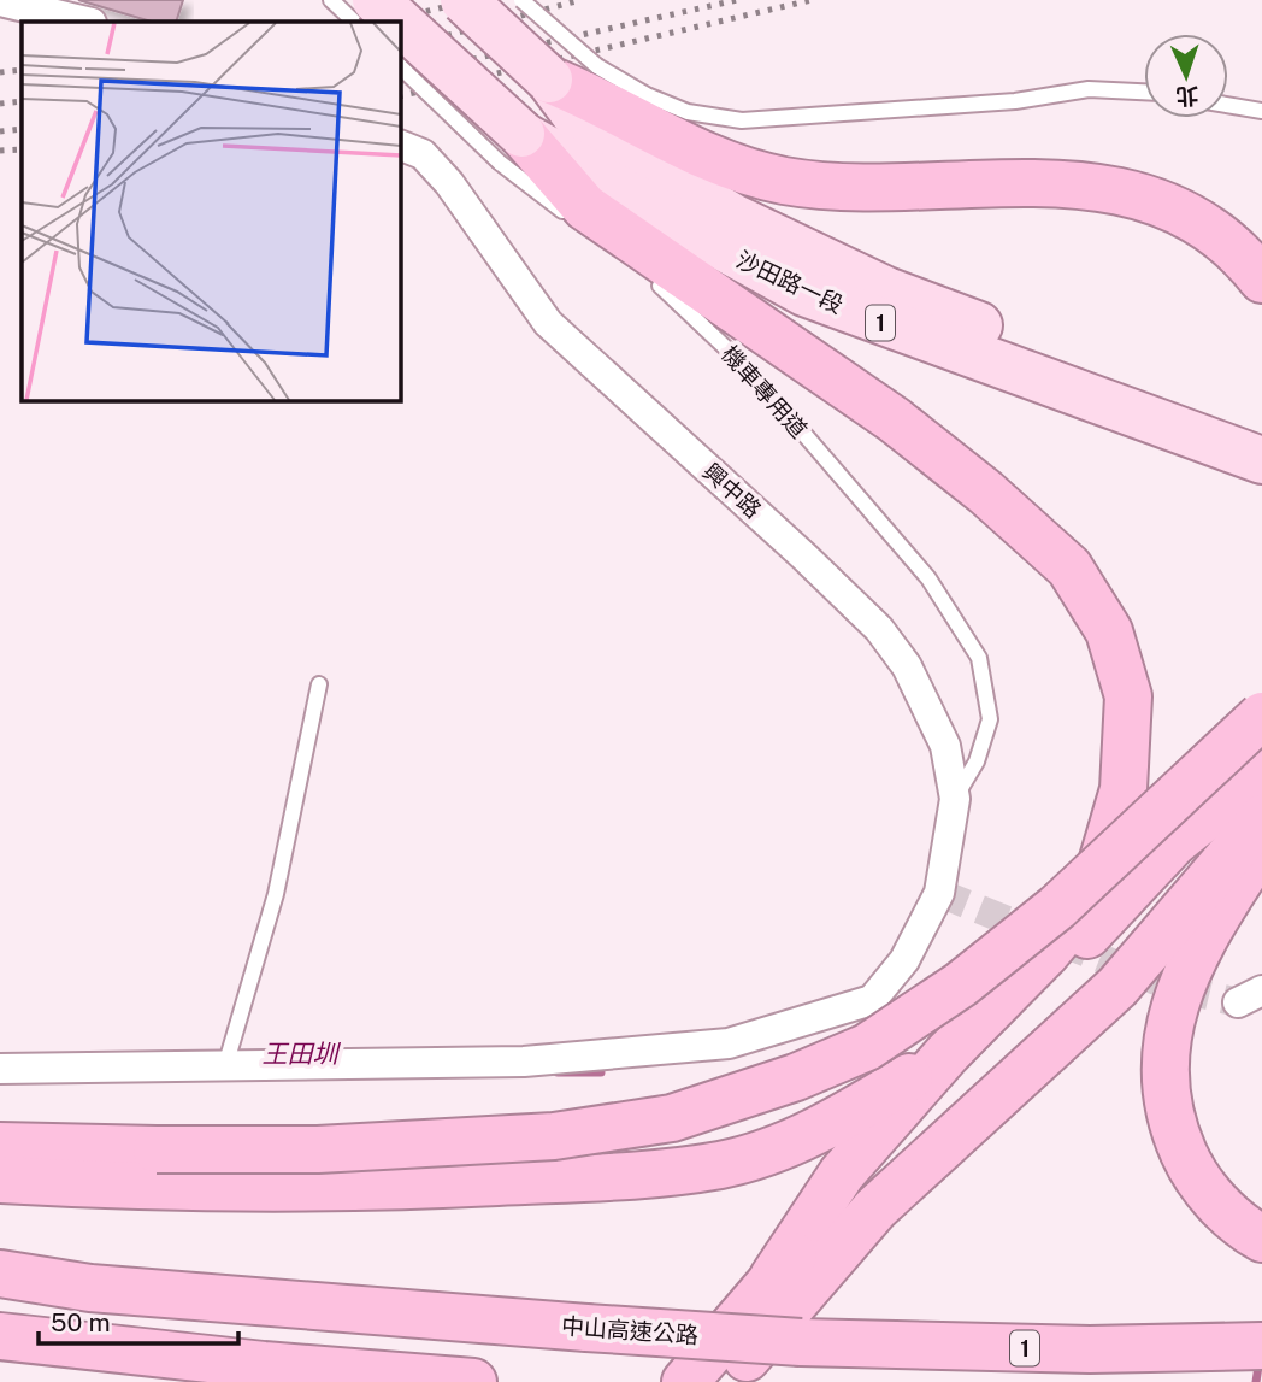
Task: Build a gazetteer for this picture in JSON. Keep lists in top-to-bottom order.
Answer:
{
  "streets": {
    "highway": ["1", "中山高速公路"],
    "main road": ["沙田路一段"],
    "street": ["興中路"],
    "lane": ["機車專用道"]
  },
  "crossings": [
    ["機車專用道", "興中路"]
  ],
  "water": ["王田圳"],
  "scale_bar": "50 m",
  "north": "bottom"
}
